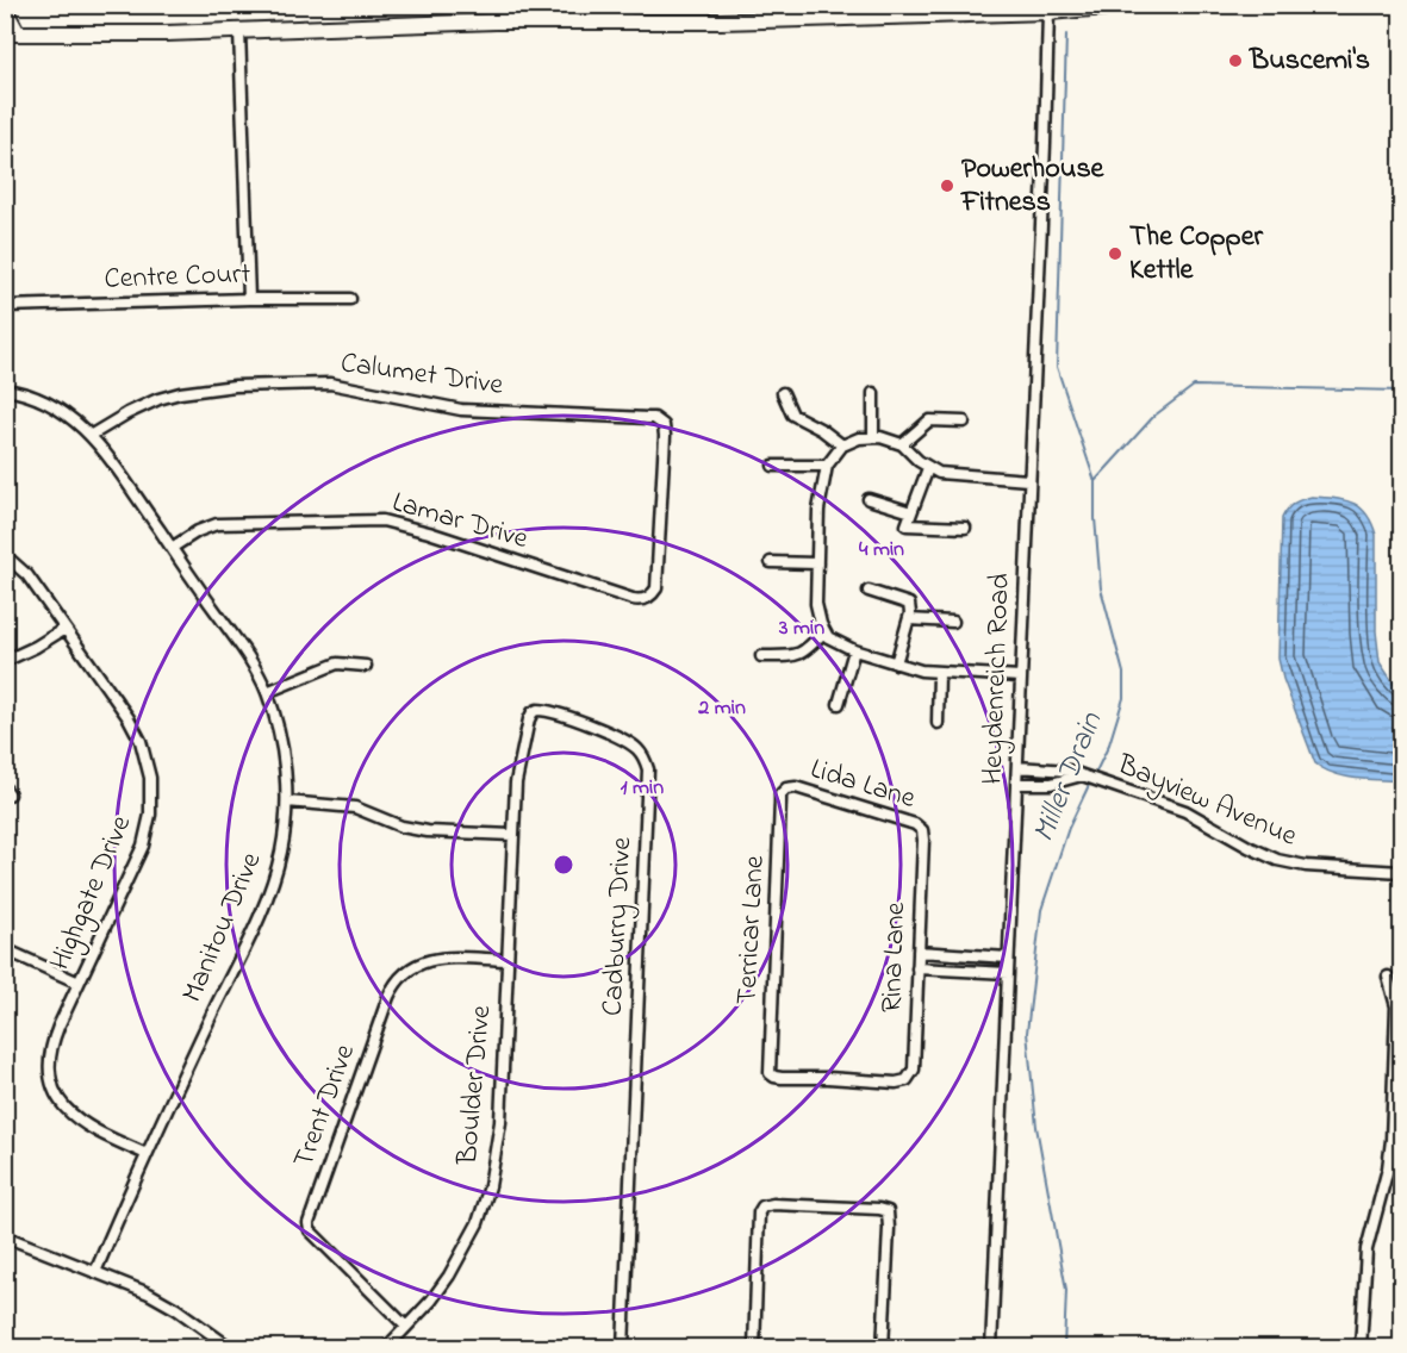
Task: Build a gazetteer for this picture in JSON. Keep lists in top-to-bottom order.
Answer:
{
  "streets": {
    "street": [
      "Centre Court",
      "Calumet Drive",
      "Lamar Drive",
      "Heydenreich Road",
      "Lida Lane",
      "Bayview Avenue",
      "Highgate Drive",
      "Cadburry Drive",
      "Manitou Drive",
      "Terricar Lane",
      "Rina Lane",
      "Boulder Drive",
      "Trent Drive"
    ]
  },
  "crossings": [
    ["Calumet Drive", "Lamar Drive"],
    ["Calumet Drive", "Manitou Drive"],
    ["Lamar Drive", "Manitou Drive"],
    ["Heydenreich Road", "Bayview Avenue"],
    ["Lida Lane", "Terricar Lane"],
    ["Lida Lane", "Rina Lane"],
    ["Highgate Drive", "Manitou Drive"],
    ["Cadburry Drive", "Boulder Drive"],
    ["Terricar Lane", "Rina Lane"],
    ["Boulder Drive", "Trent Drive"]
  ],
  "water": ["Miller Drain"],
  "places": ["Buscemi's", "Powerhouse Fitness", "The Copper Kettle"],
  "rings": [
    "4 min",
    "3 min",
    "2 min",
    "1 min"
  ]
}
